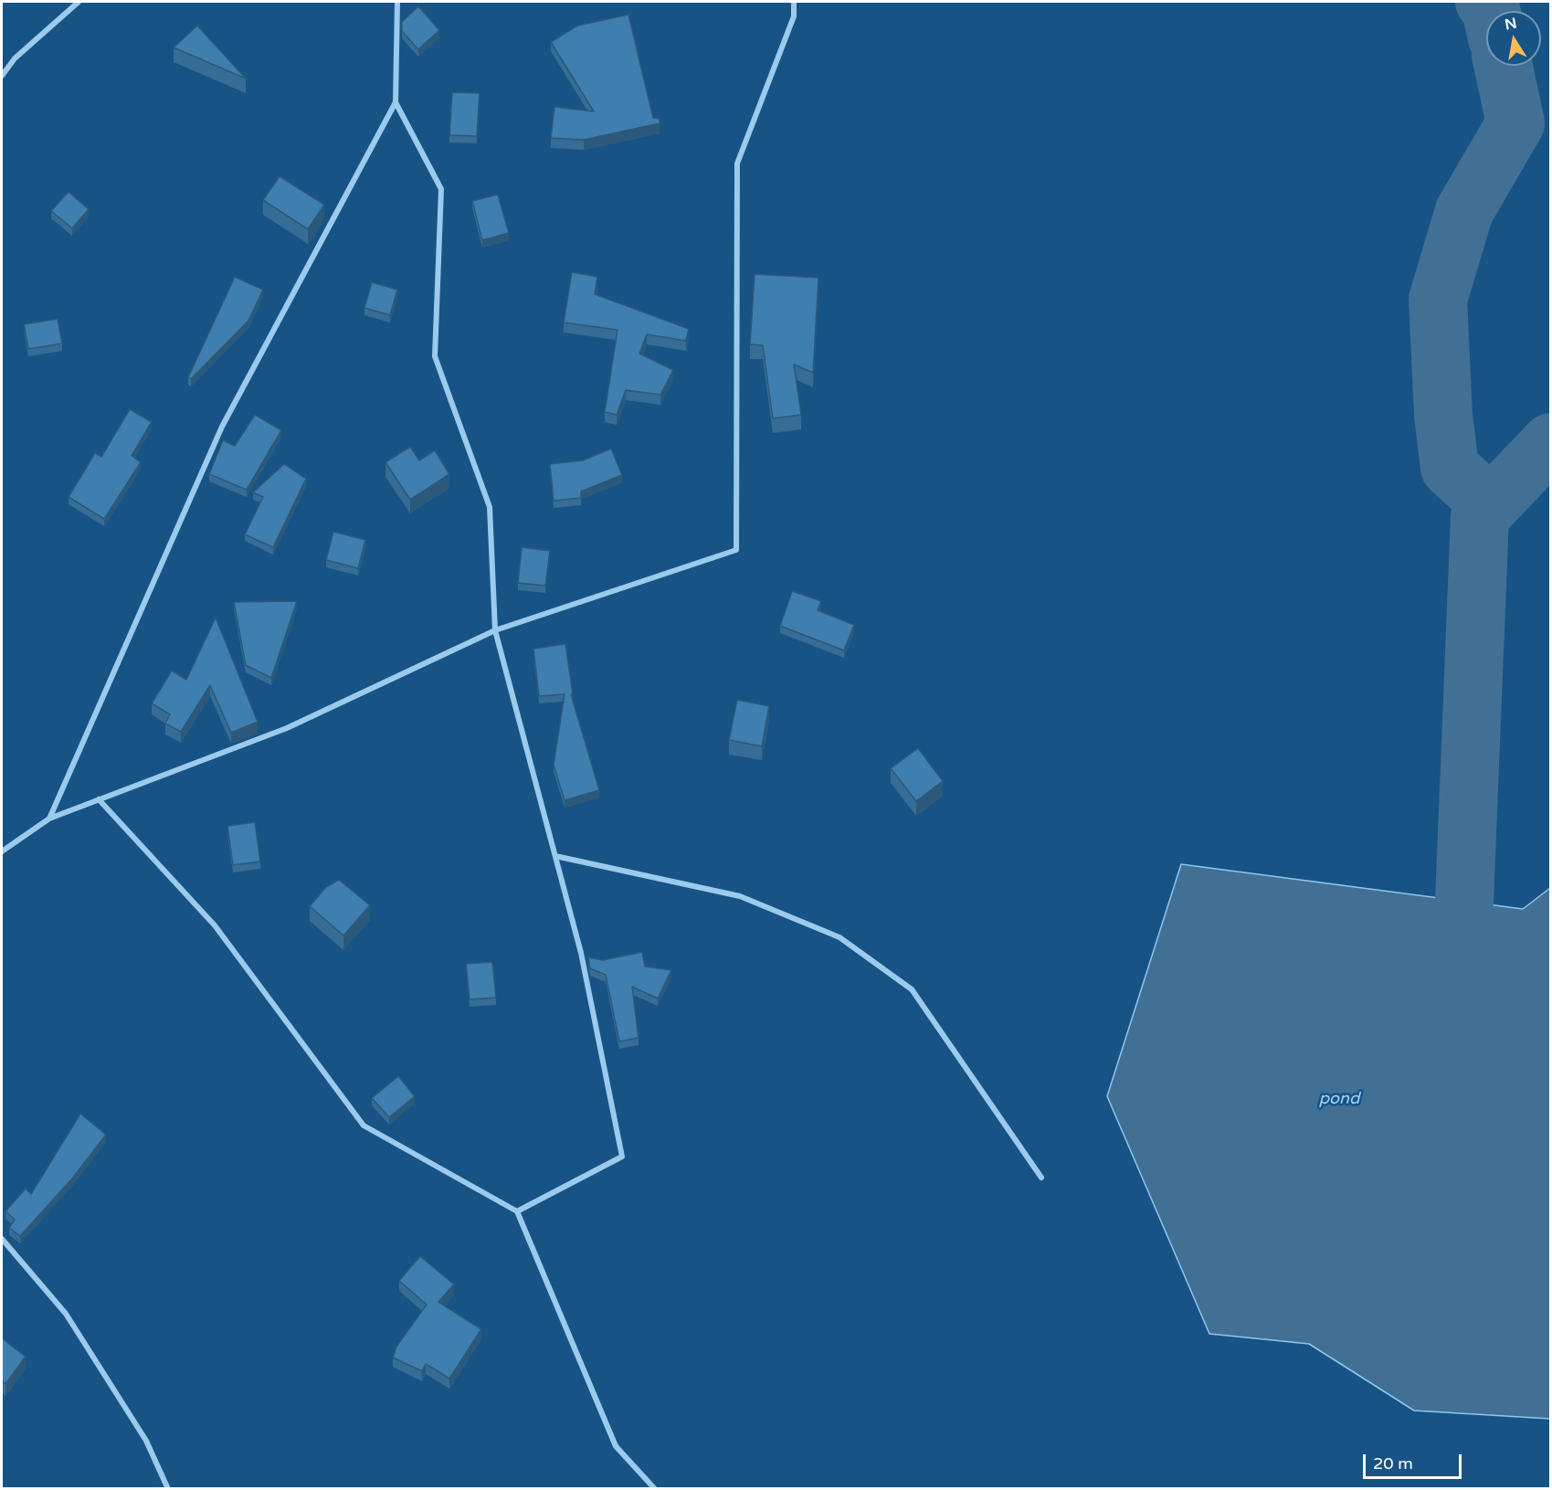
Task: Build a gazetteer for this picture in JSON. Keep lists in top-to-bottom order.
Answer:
{
  "water": ["pond"],
  "scale_bar": "20 m",
  "north": "top"
}
